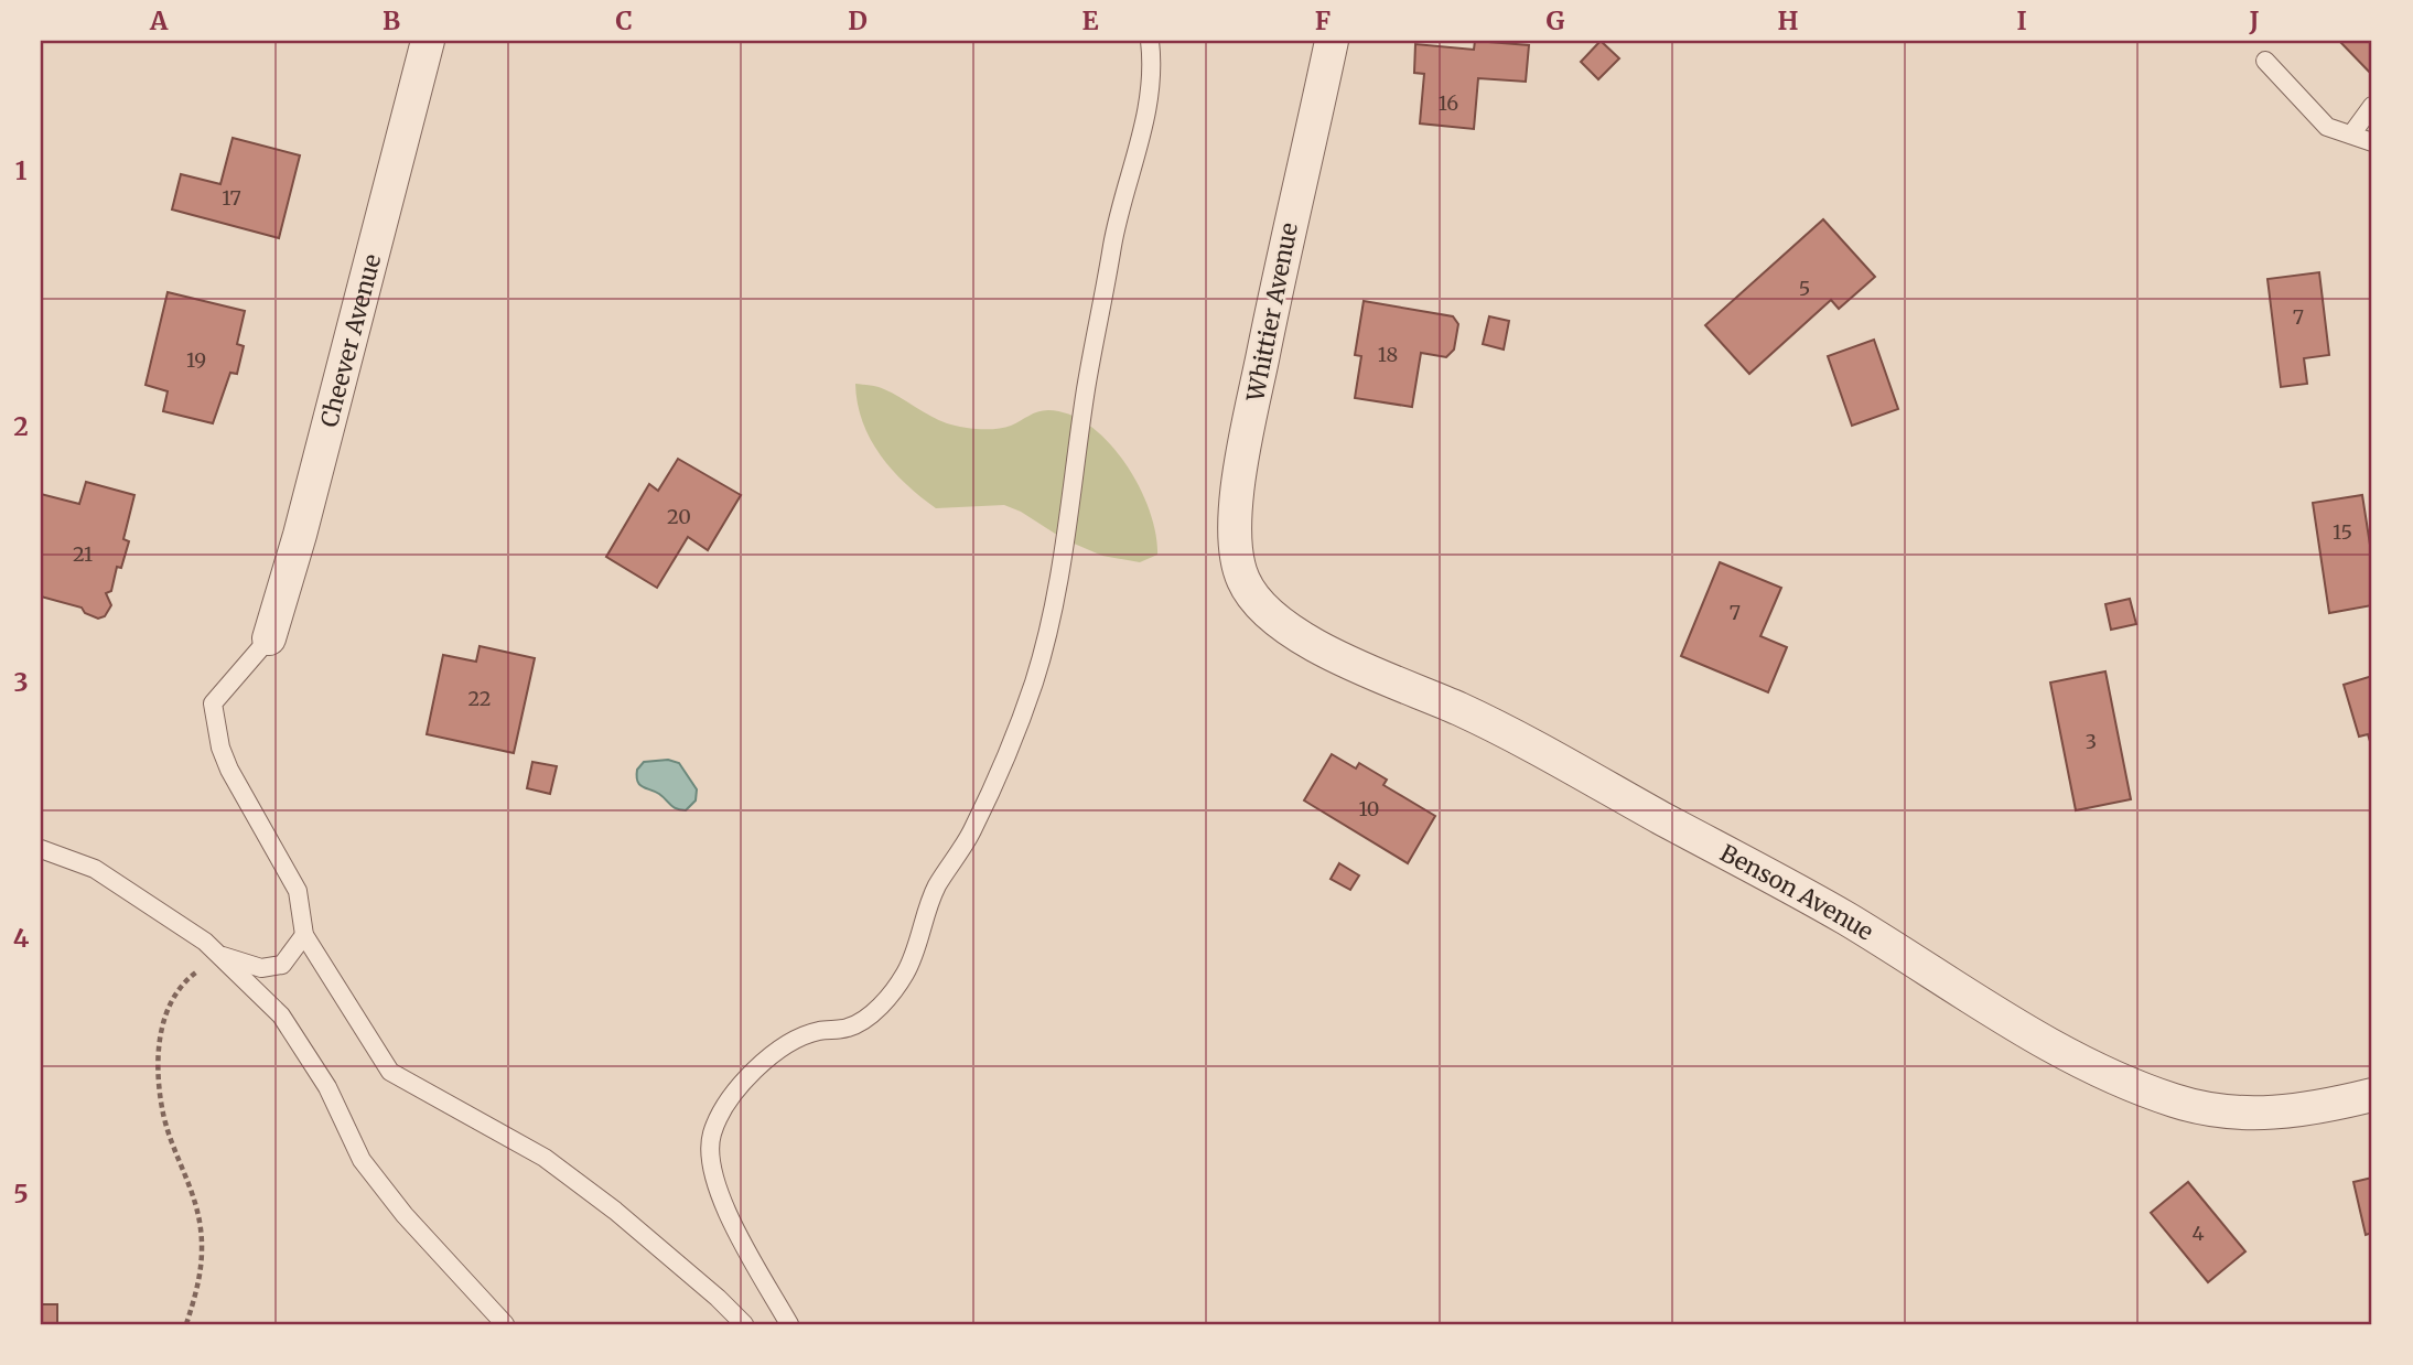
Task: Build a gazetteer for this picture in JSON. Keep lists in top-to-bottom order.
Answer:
{
  "streets": {
    "street": ["Whittier Avenue", "Cheever Avenue", "Benson Avenue"]
  },
  "crossings": [
    ["Whittier Avenue", "Benson Avenue"]
  ],
  "house_numbers": [
    "16",
    "17",
    "5",
    "7",
    "18",
    "19",
    "20",
    "15",
    "21",
    "7",
    "22",
    "3",
    "10",
    "4"
  ],
  "grid": {
    "columns": [
      "A",
      "B",
      "C",
      "D",
      "E",
      "F",
      "G",
      "H",
      "I",
      "J"
    ],
    "rows": [
      "1",
      "2",
      "3",
      "4",
      "5"
    ]
  }
}
